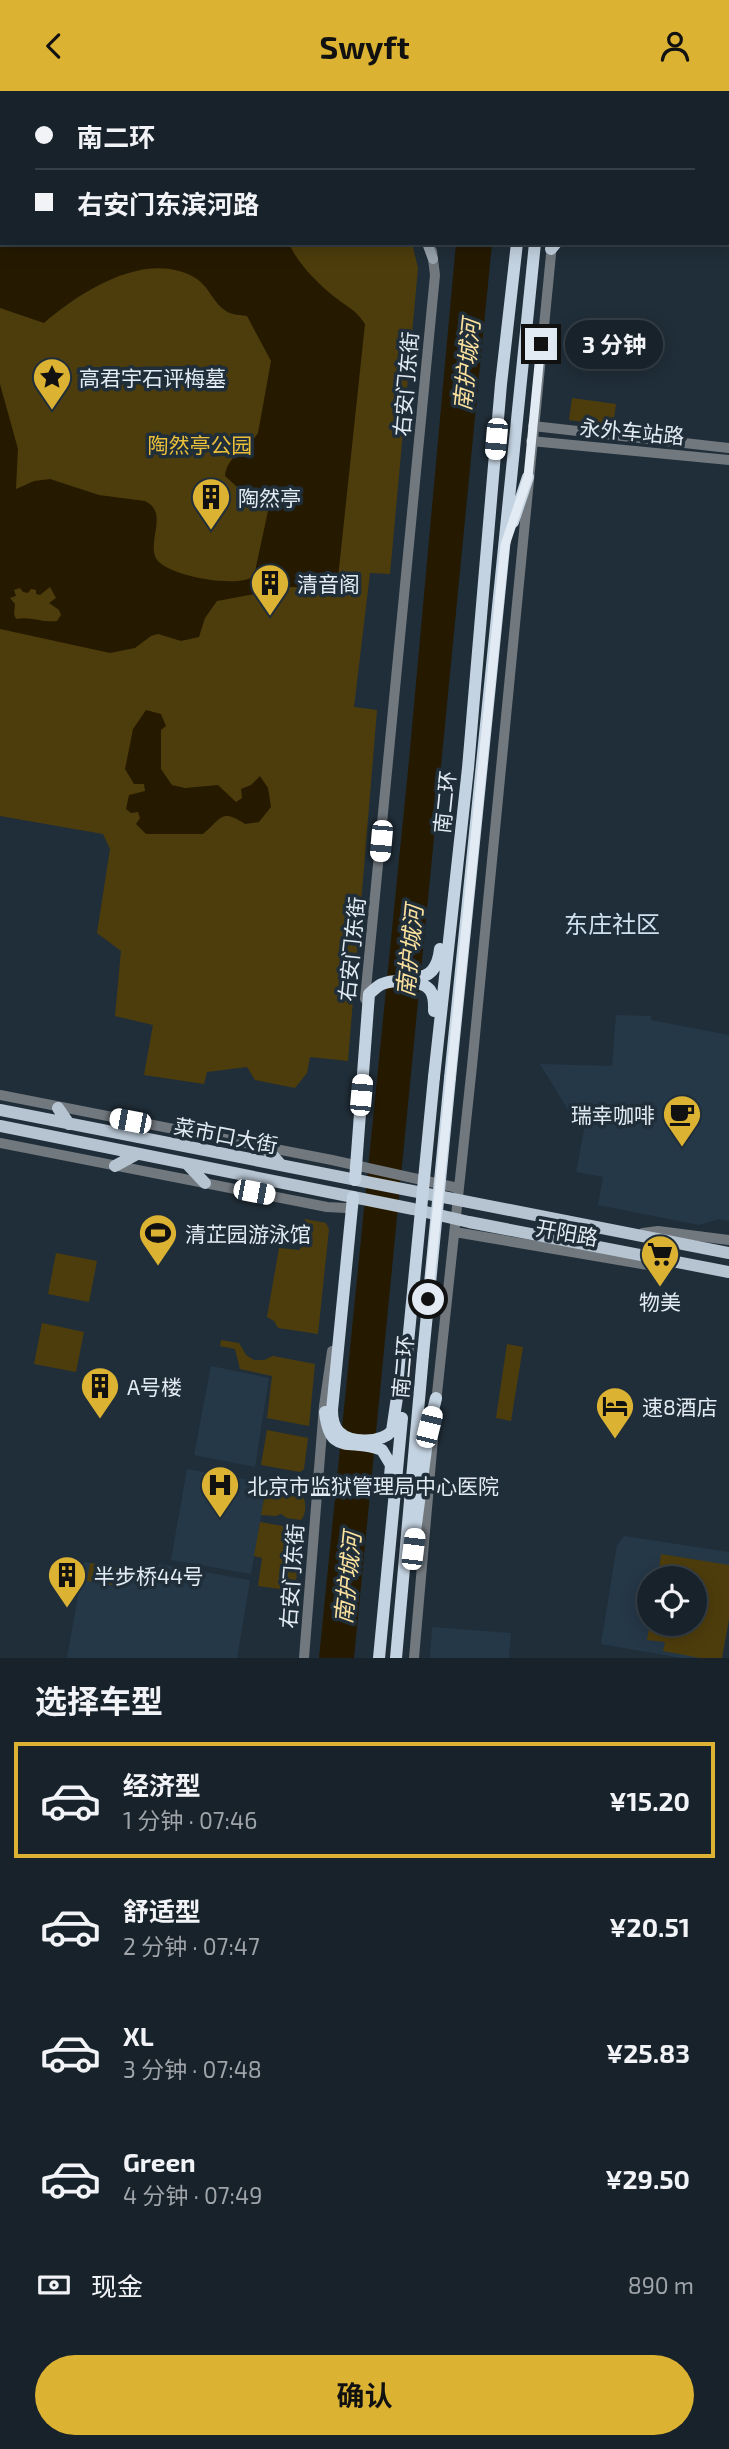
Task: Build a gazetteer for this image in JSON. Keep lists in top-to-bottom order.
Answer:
{
  "streets": {
    "highway": ["南二环"],
    "main road": ["菜市口大街", "开阳路"],
    "street": ["右安门东街", "永外车站路"]
  },
  "crossings": [
    ["右安门东街", "菜市口大街"],
    ["菜市口大街", "开阳路"]
  ],
  "districts": ["东庄社区"],
  "water": ["南护城河"],
  "parks": ["陶然亭公园"],
  "places": {
    "place": ["高君宇石评梅墓"],
    "building": [
      "陶然亭",
      "清音阁",
      "A号楼",
      "半步桥44号"
    ],
    "cafe": ["瑞幸咖啡"],
    "sports": ["清芷园游泳馆"],
    "supermarket": ["物美"],
    "hotel": ["速8酒店"],
    "hospital": ["北京市监狱管理局中心医院"]
  },
  "page": {
    "header": "Swyft",
    "banner": ["南二环", "右安门东滨河路"],
    "bubble": "3 分钟",
    "heading": "选择车型",
    "list": [
      {
        "name": "经济型",
        "note": "1 分钟 · 07:46",
        "value": "¥15.20"
      },
      {
        "name": "舒适型",
        "note": "2 分钟 · 07:47",
        "value": "¥20.51"
      },
      {
        "name": "XL",
        "note": "3 分钟 · 07:48",
        "value": "¥25.83"
      },
      {
        "name": "Green",
        "note": "4 分钟 · 07:49",
        "value": "¥29.50"
      }
    ],
    "pay": ["现金", "890 m"],
    "buttons": "确认"
  }
}
